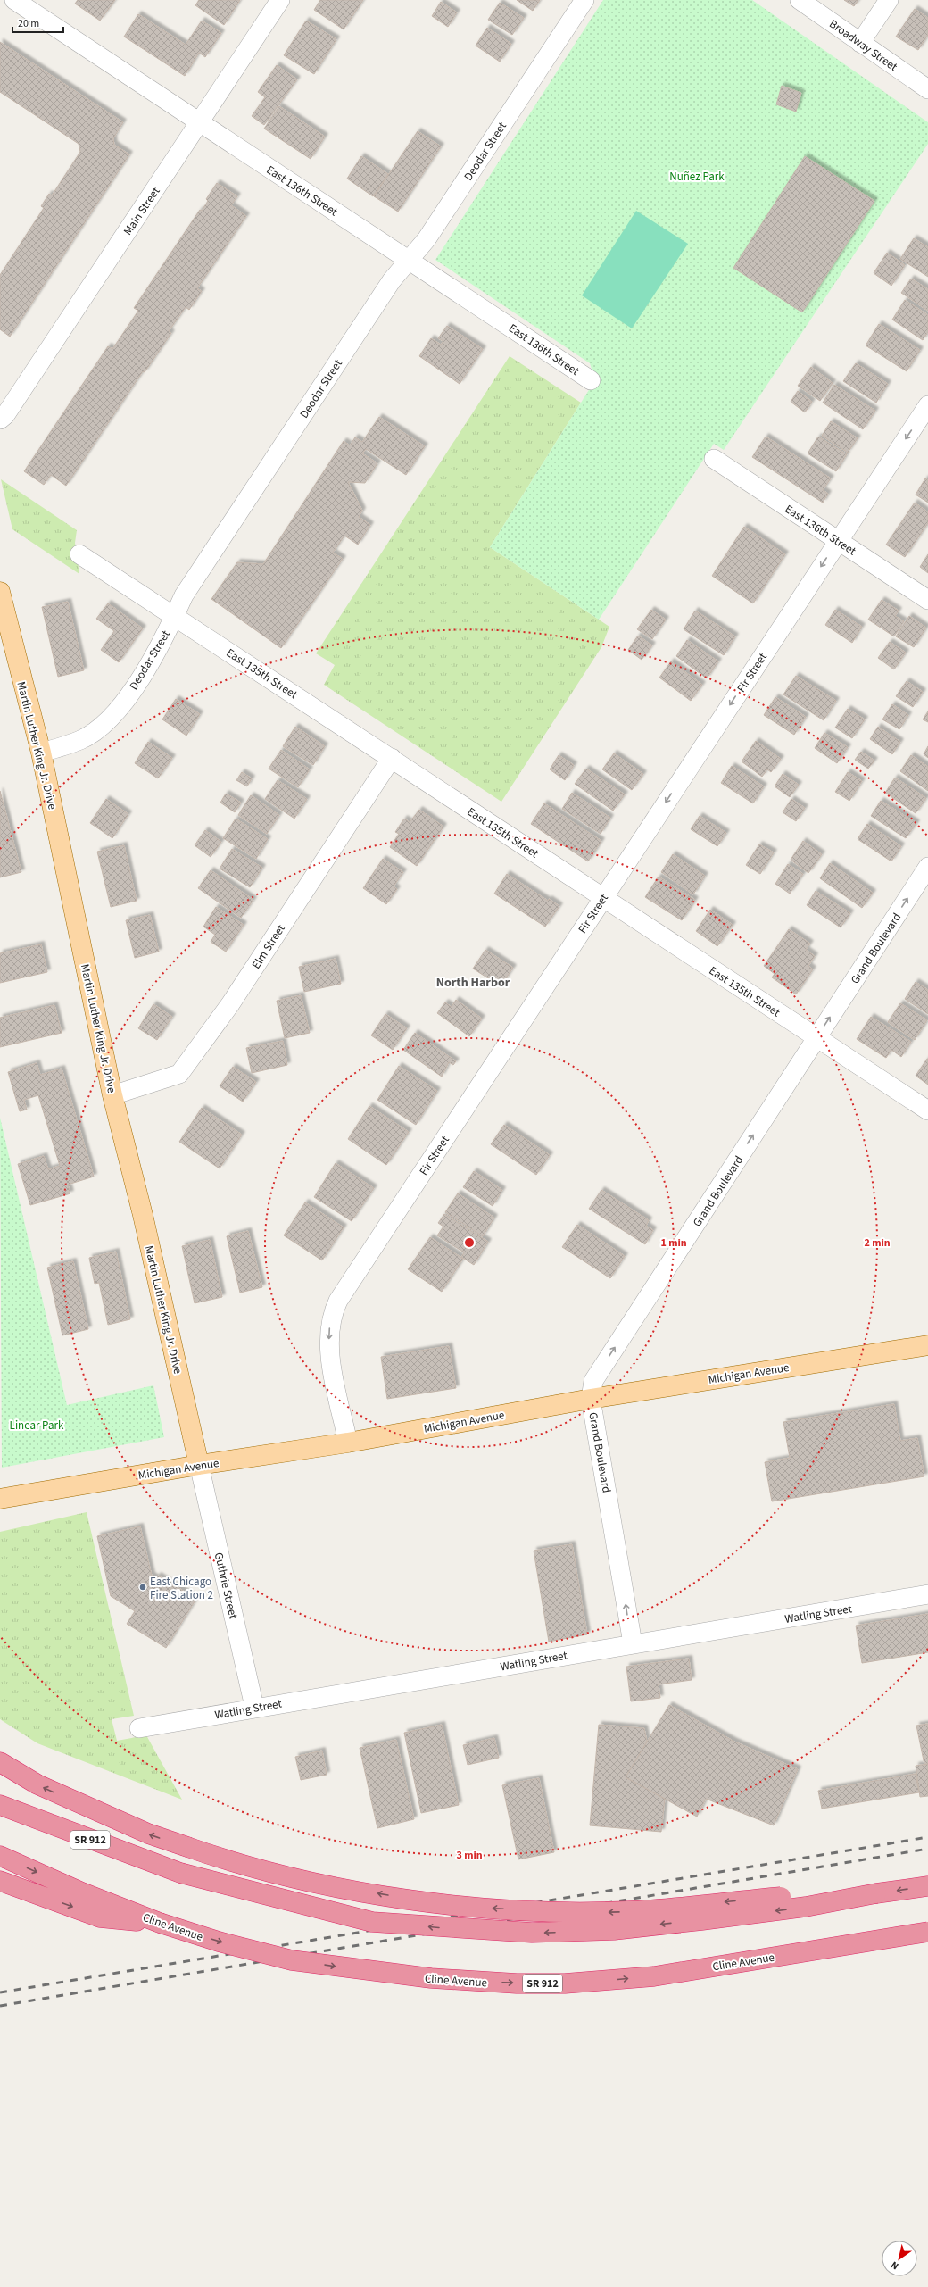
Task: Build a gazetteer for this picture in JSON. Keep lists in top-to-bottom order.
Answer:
{
  "streets": {
    "highway": ["SR 912", "Cline Avenue"],
    "main road": ["Martin Luther King Jr. Drive", "Michigan Avenue"],
    "street": [
      "Broadway Street",
      "Deodar Street",
      "East 136th Street",
      "Main Street",
      "Fir Street",
      "East 135th Street",
      "Elm Street",
      "Grand Boulevard",
      "Guthrie Street",
      "Watling Street"
    ]
  },
  "crossings": [
    ["Deodar Street", "East 136th Street"],
    ["Deodar Street", "East 135th Street"],
    ["Deodar Street", "Martin Luther King Jr. Drive"],
    ["East 136th Street", "Main Street"],
    ["East 136th Street", "Fir Street"],
    ["Fir Street", "East 135th Street"],
    ["Fir Street", "Michigan Avenue"],
    ["East 135th Street", "Elm Street"],
    ["East 135th Street", "Grand Boulevard"],
    ["Martin Luther King Jr. Drive", "Elm Street"],
    ["Martin Luther King Jr. Drive", "Michigan Avenue"],
    ["Martin Luther King Jr. Drive", "Guthrie Street"],
    ["Grand Boulevard", "Michigan Avenue"],
    ["Grand Boulevard", "Watling Street"],
    ["Michigan Avenue", "Guthrie Street"],
    ["Guthrie Street", "Watling Street"]
  ],
  "one_way": ["Fir Street", "Grand Boulevard"],
  "districts": ["North Harbor"],
  "parks": ["Nuñez Park", "Linear Park"],
  "places": ["East Chicago Fire Station 2"],
  "scale_bar": "20 m",
  "north": "bottom left",
  "rings": ["1 min", "2 min", "3 min"]
}
